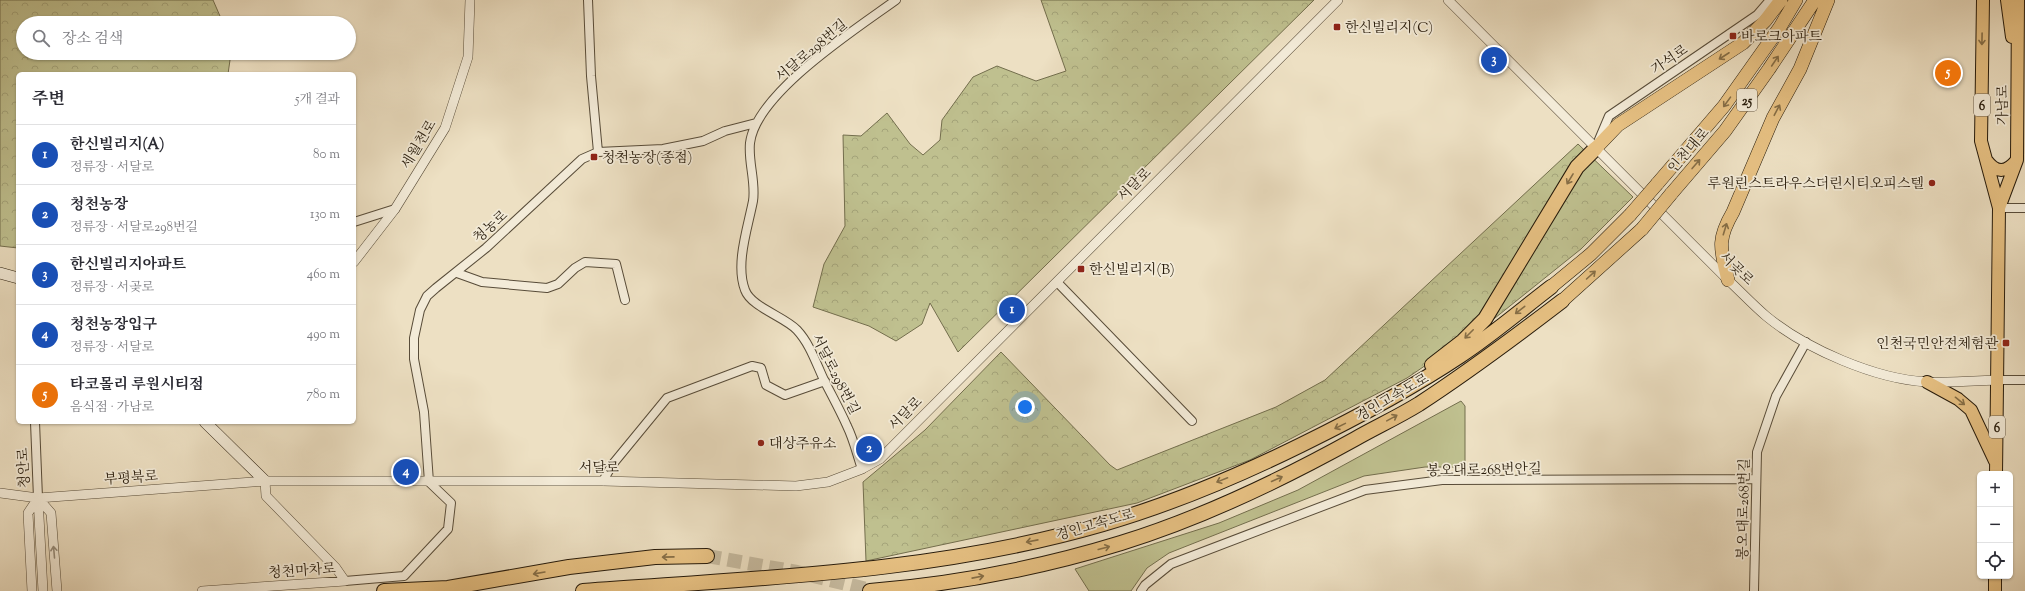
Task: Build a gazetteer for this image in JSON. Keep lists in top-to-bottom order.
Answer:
{
  "streets": {
    "highway": ["25", "인천대로", "경인고속도로"],
    "main road": ["6", "가남로"],
    "street": [
      "서달로298번길",
      "가석로",
      "세월천로",
      "서달로",
      "청농로",
      "서곶로",
      "청안로",
      "봉오대로268번안길",
      "부평북로",
      "봉오대로268번길",
      "청천마차로"
    ]
  },
  "crossings": [
    ["서달로298번길", "서달로"],
    ["가석로", "서곶로"],
    ["6", "가남로"],
    ["6", "서곶로"],
    ["가남로", "서곶로"],
    ["인천대로", "경인고속도로"],
    ["서달로", "청농로"],
    ["서달로", "부평북로"],
    ["서달로", "청천마차로"],
    ["서곶로", "봉오대로268번길"],
    ["청안로", "부평북로"],
    ["봉오대로268번안길", "봉오대로268번길"],
    ["부평북로", "청천마차로"]
  ],
  "places": {
    "transit": [
      "한신빌리지(C)",
      "바로크아파트",
      "청천농장(종점)",
      "한신빌리지(B)",
      "인천국민안전체험관"
    ],
    "other": ["루원린스트라우스더린시티오피스텔", "대상주유소"]
  },
  "page": {
    "search": "장소 검색",
    "pins": [
      "3",
      "5",
      "1",
      "2",
      "4"
    ],
    "heading": ["주변", "5개 결과"],
    "list": [
      {
        "mark": "1",
        "name": "한신빌리지(A)",
        "note": "정류장 · 서달로",
        "value": "80 m"
      },
      {
        "mark": "2",
        "name": "청천농장",
        "note": "정류장 · 서달로298번길",
        "value": "130 m"
      },
      {
        "mark": "3",
        "name": "한신빌리지아파트",
        "note": "정류장 · 서곶로",
        "value": "460 m"
      },
      {
        "mark": "4",
        "name": "청천농장입구",
        "note": "정류장 · 서달로",
        "value": "490 m"
      },
      {
        "mark": "5",
        "name": "타코몰리 루원시티점",
        "note": "음식점 · 가남로",
        "value": "780 m"
      }
    ],
    "map_buttons": ["+", "−"]
  }
}
